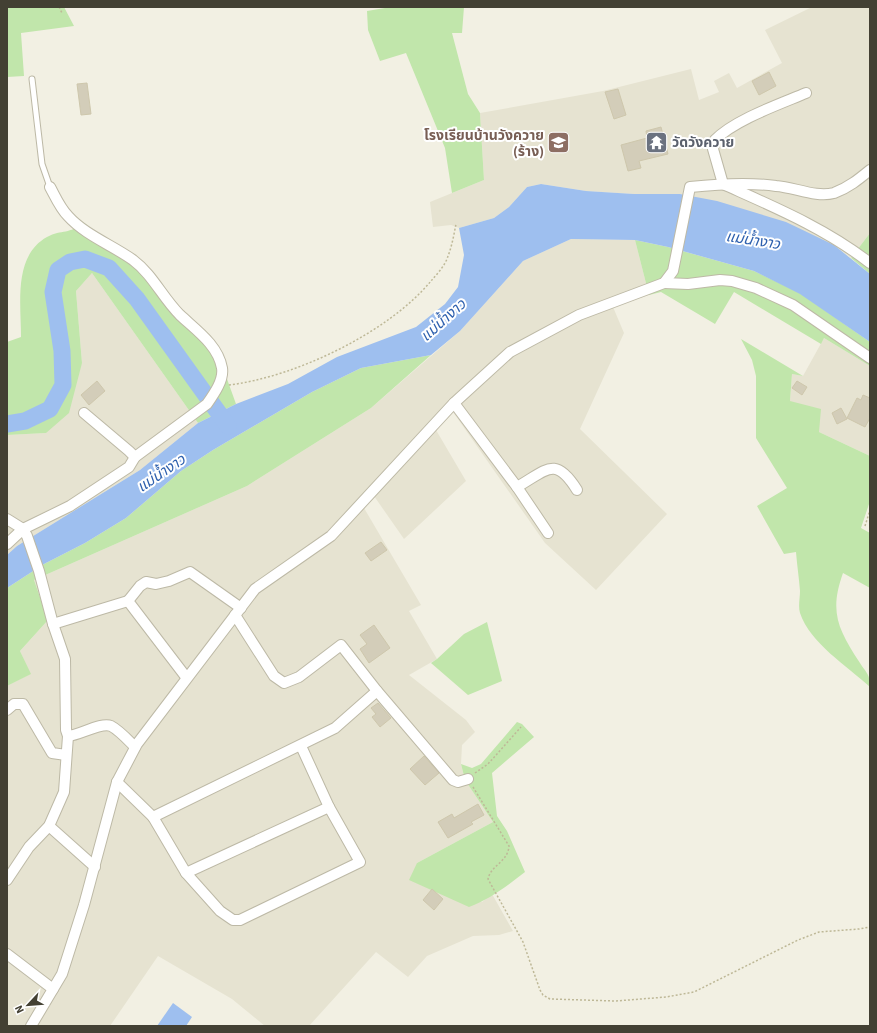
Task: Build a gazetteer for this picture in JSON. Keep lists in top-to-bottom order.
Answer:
{
  "water": ["แม่น้ำงาว"],
  "places": {
    "temple": ["วัดวังควาย"],
    "school or university": ["โรงเรียนบ้านวังควาย (ร้าง)"]
  },
  "north": "bottom left"
}
